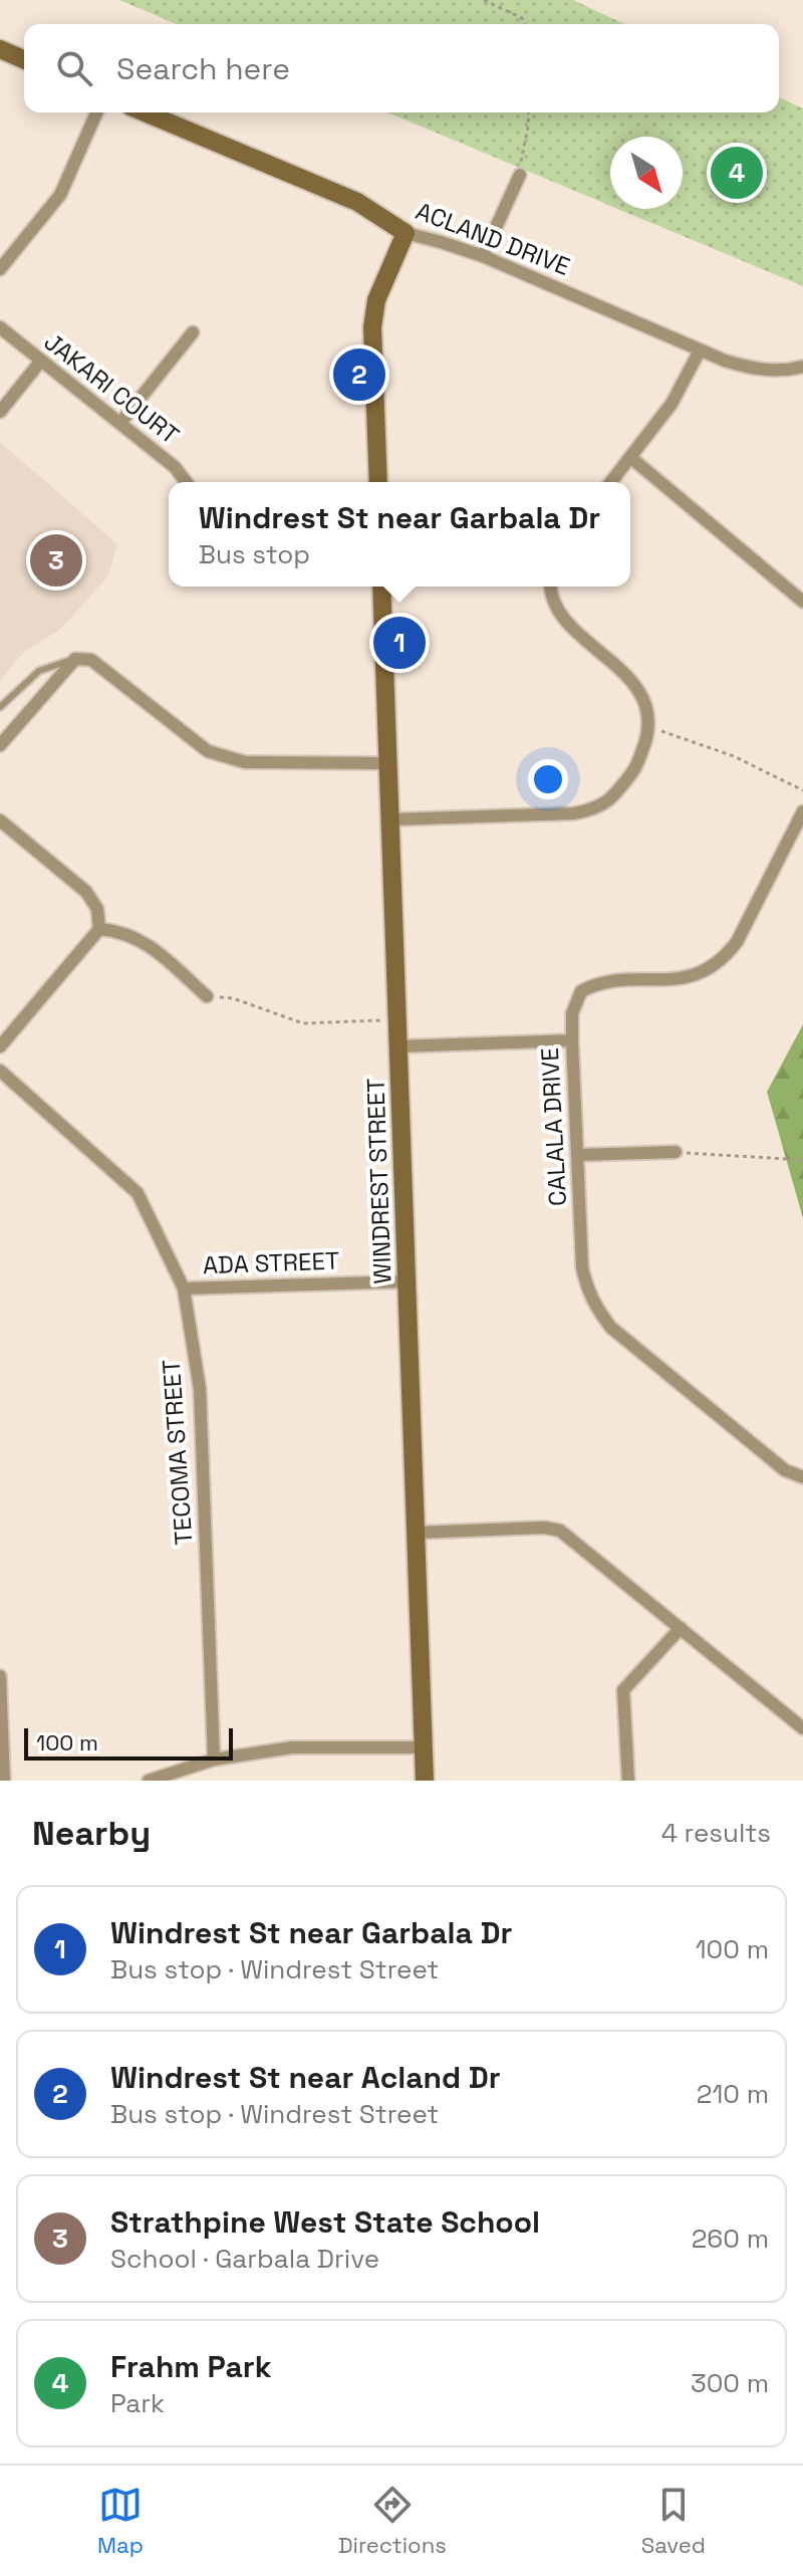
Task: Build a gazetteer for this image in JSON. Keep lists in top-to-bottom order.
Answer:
{
  "streets": {
    "street": [
      "ACLAND DRIVE",
      "JAKARI COURT",
      "CALALA DRIVE",
      "WINDREST STREET",
      "ADA STREET",
      "TECOMA STREET"
    ]
  },
  "crossings": [
    ["WINDREST STREET", "ADA STREET"],
    ["ADA STREET", "TECOMA STREET"]
  ],
  "scale_bar": "100 m",
  "north": "bottom right",
  "page": {
    "search": "Search here",
    "pins": [
      "4",
      "2",
      "3",
      "1"
    ],
    "popup": ["Windrest St near Garbala Dr", "Bus stop"],
    "scale": "100 m",
    "heading": ["Nearby", "4 results"],
    "list": [
      {
        "mark": "1",
        "name": "Windrest St near Garbala Dr",
        "note": "Bus stop · Windrest Street",
        "value": "100 m"
      },
      {
        "mark": "2",
        "name": "Windrest St near Acland Dr",
        "note": "Bus stop · Windrest Street",
        "value": "210 m"
      },
      {
        "mark": "3",
        "name": "Strathpine West State School",
        "note": "School · Garbala Drive",
        "value": "260 m"
      },
      {
        "mark": "4",
        "name": "Frahm Park",
        "note": "Park",
        "value": "300 m"
      }
    ],
    "nav": ["Map", "Directions", "Saved"]
  }
}
